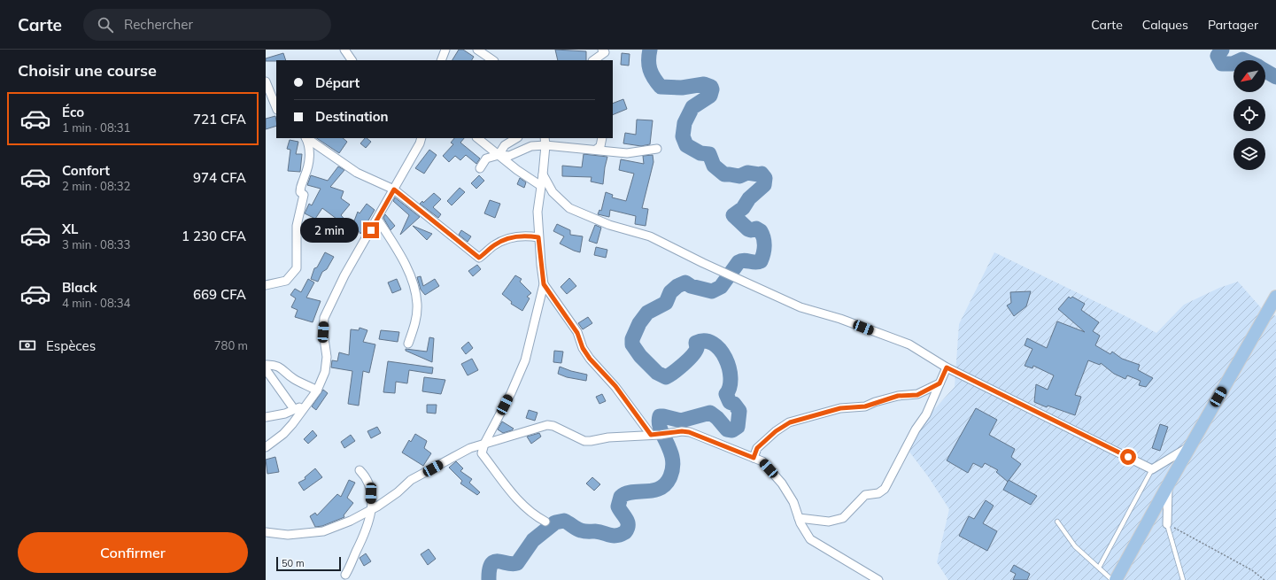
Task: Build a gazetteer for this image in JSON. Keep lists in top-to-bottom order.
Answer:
{
  "scale_bar": "50 m",
  "north": "bottom left",
  "page": {
    "header": "Carte",
    "search": "Rechercher",
    "nav": ["Carte", "Calques", "Partager"],
    "heading": "Choisir une course",
    "banner": ["Départ", "Destination"],
    "list": [
      {
        "name": "Éco",
        "note": "1 min · 08:31",
        "value": "721 CFA"
      },
      {
        "name": "Confort",
        "note": "2 min · 08:32",
        "value": "974 CFA"
      },
      {
        "name": "XL",
        "note": "3 min · 08:33",
        "value": "1 230 CFA"
      },
      {
        "name": "Black",
        "note": "4 min · 08:34",
        "value": "669 CFA"
      }
    ],
    "bubble": "2 min",
    "pay": ["Espèces", "780 m"],
    "buttons": "Confirmer",
    "scale": "50 m"
  }
}
